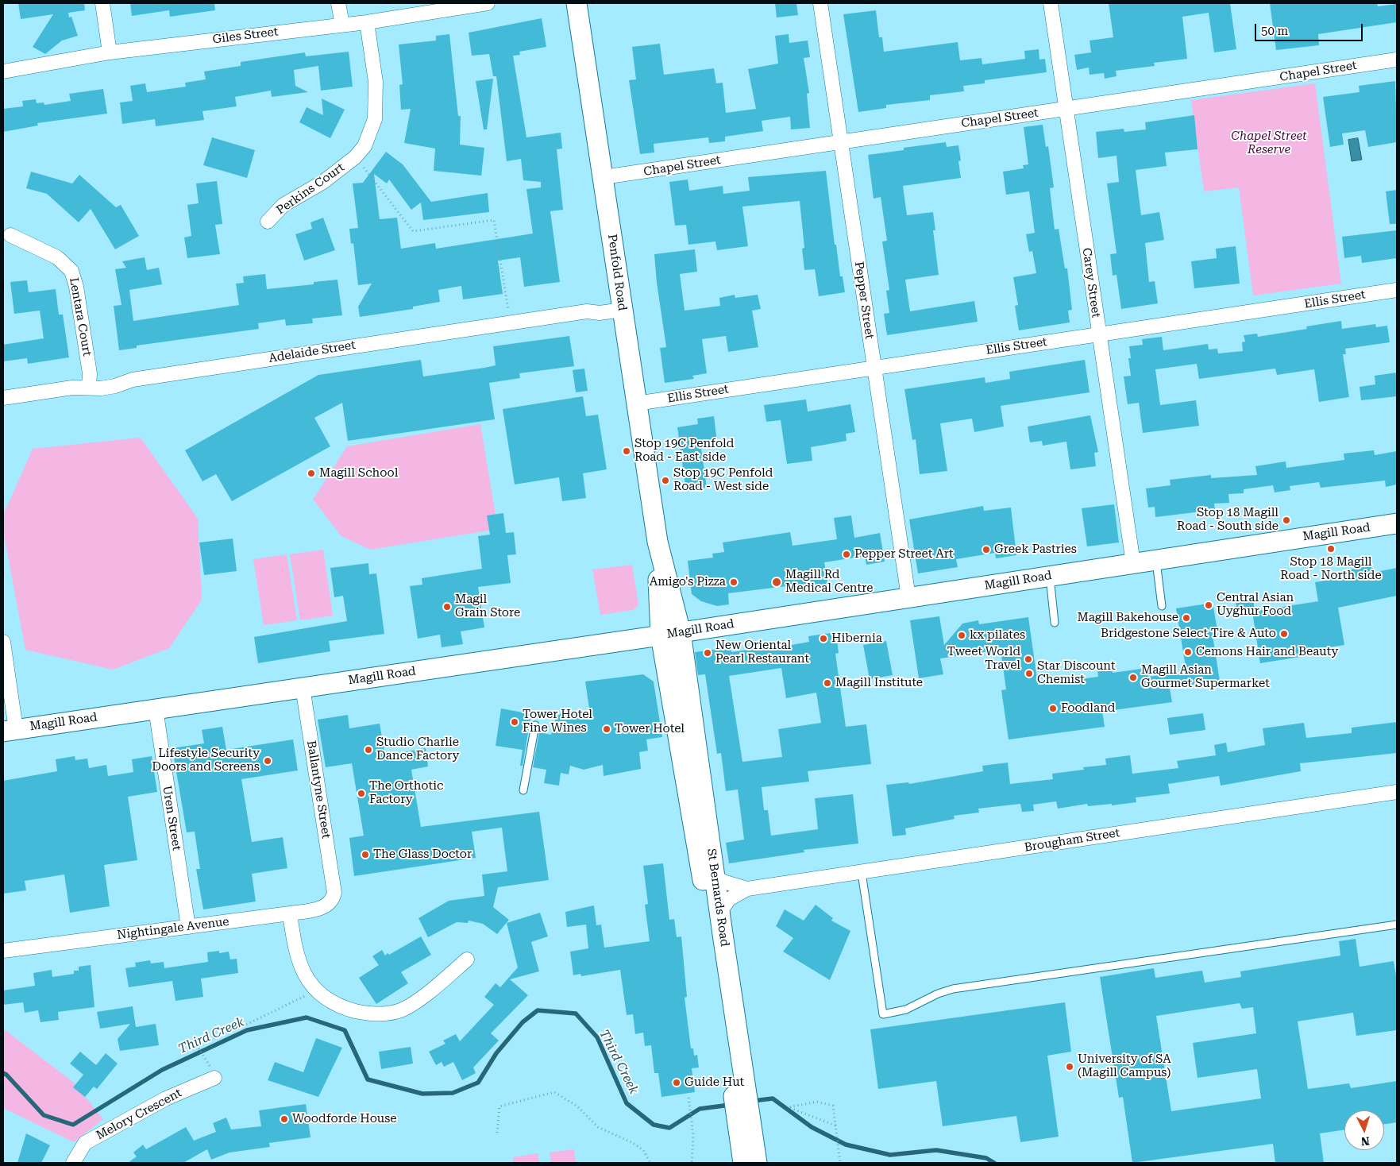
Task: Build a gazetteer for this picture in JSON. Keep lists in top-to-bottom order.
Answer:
{
  "streets": {
    "main road": ["Penfold Road", "Magill Road", "St Bernards Road"],
    "street": [
      "Giles Street",
      "Chapel Street",
      "Perkins Court",
      "Carey Street",
      "Ellis Street",
      "Pepper Street",
      "Lentara Court",
      "Adelaide Street",
      "Ballantyne Street",
      "Uren Street",
      "Brougham Street",
      "Nightingale Avenue",
      "Melory Crescent"
    ]
  },
  "crossings": [
    ["Giles Street", "Perkins Court"],
    ["Chapel Street", "Penfold Road"],
    ["Chapel Street", "Carey Street"],
    ["Chapel Street", "Pepper Street"],
    ["Penfold Road", "Ellis Street"],
    ["Penfold Road", "Adelaide Street"],
    ["Penfold Road", "Magill Road"],
    ["Penfold Road", "St Bernards Road"],
    ["Carey Street", "Ellis Street"],
    ["Carey Street", "Magill Road"],
    ["Ellis Street", "Pepper Street"],
    ["Pepper Street", "Magill Road"],
    ["Lentara Court", "Adelaide Street"],
    ["Magill Road", "Ballantyne Street"],
    ["Magill Road", "Uren Street"],
    ["Magill Road", "St Bernards Road"],
    ["Ballantyne Street", "Nightingale Avenue"],
    ["Uren Street", "Nightingale Avenue"],
    ["Brougham Street", "St Bernards Road"]
  ],
  "water": ["Third Creek"],
  "parks": ["Chapel Street Reserve"],
  "places": [
    "Stop 19C Penfold Road - East side",
    "Magill School",
    "Stop 19C Penfold Road - West side",
    "Stop 18 Magill Road - South side",
    "Stop 18 Magill Road - North side",
    "Greek Pastries",
    "Pepper Street Art",
    "Amigo's Pizza",
    "Magill Rd Medical Centre",
    "Central Asian Uyghur Food",
    "Magil Grain Store",
    "Magill Bakehouse",
    "Bridgestone Select Tire & Auto",
    "kx pilates",
    "Hibernia",
    "Cemons Hair and Beauty",
    "New Oriental Pearl Restaurant",
    "Tweet World Travel",
    "Star Discount Chemist",
    "Magill Asian Gourmet Supermarket",
    "Magill Institute",
    "Foodland",
    "Tower Hotel Fine Wines",
    "Tower Hotel",
    "Studio Charlie Dance Factory",
    "Lifestyle Security Doors and Screens",
    "The Orthotic Factory",
    "The Glass Doctor",
    "University of SA (Magill Campus)",
    "Guide Hut",
    "Woodforde House"
  ],
  "scale_bar": "50 m",
  "north": "bottom"
}
